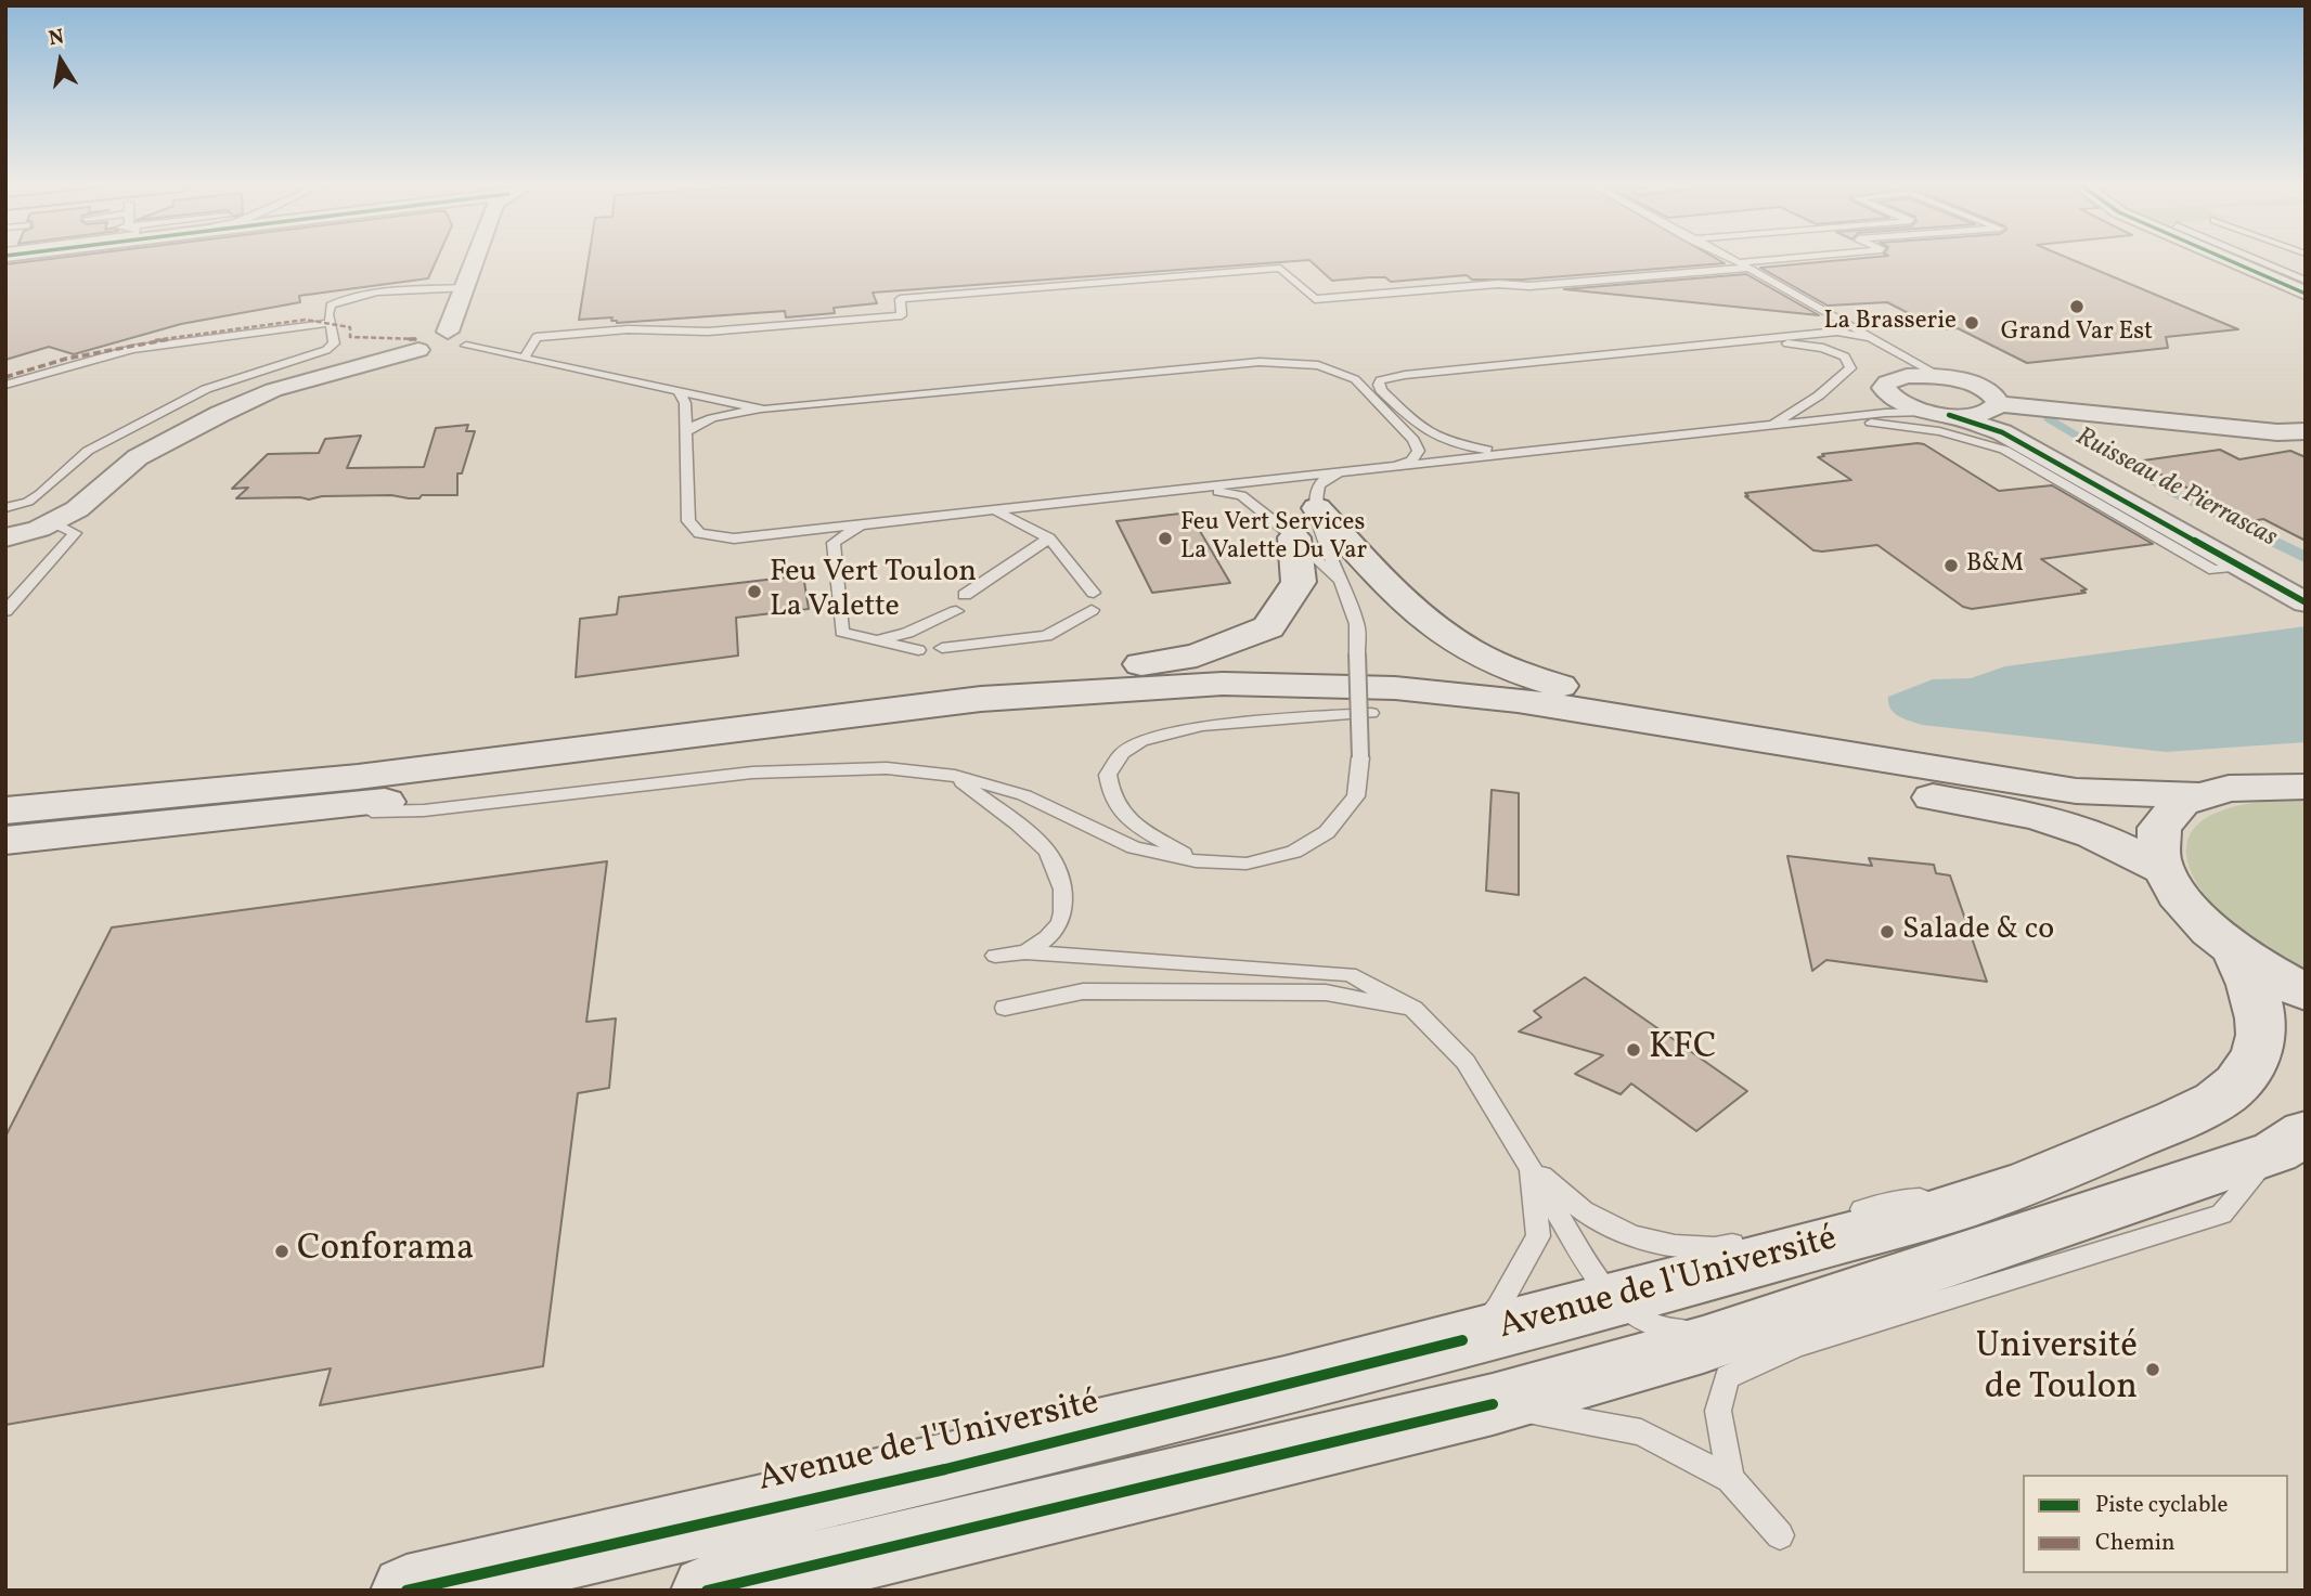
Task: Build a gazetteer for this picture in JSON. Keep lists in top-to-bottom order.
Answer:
{
  "streets": {
    "main road": ["Avenue de l'Université"]
  },
  "water": ["Ruisseau de Pierrascas"],
  "places": [
    "Grand Var Est",
    "La Brasserie",
    "Feu Vert Services La Valette Du Var",
    "B&M",
    "Feu Vert Toulon La Valette",
    "Salade & co",
    "KFC",
    "Conforama",
    "Université de Toulon"
  ],
  "legend": ["Piste cyclable", "Chemin"],
  "north": "top"
}
